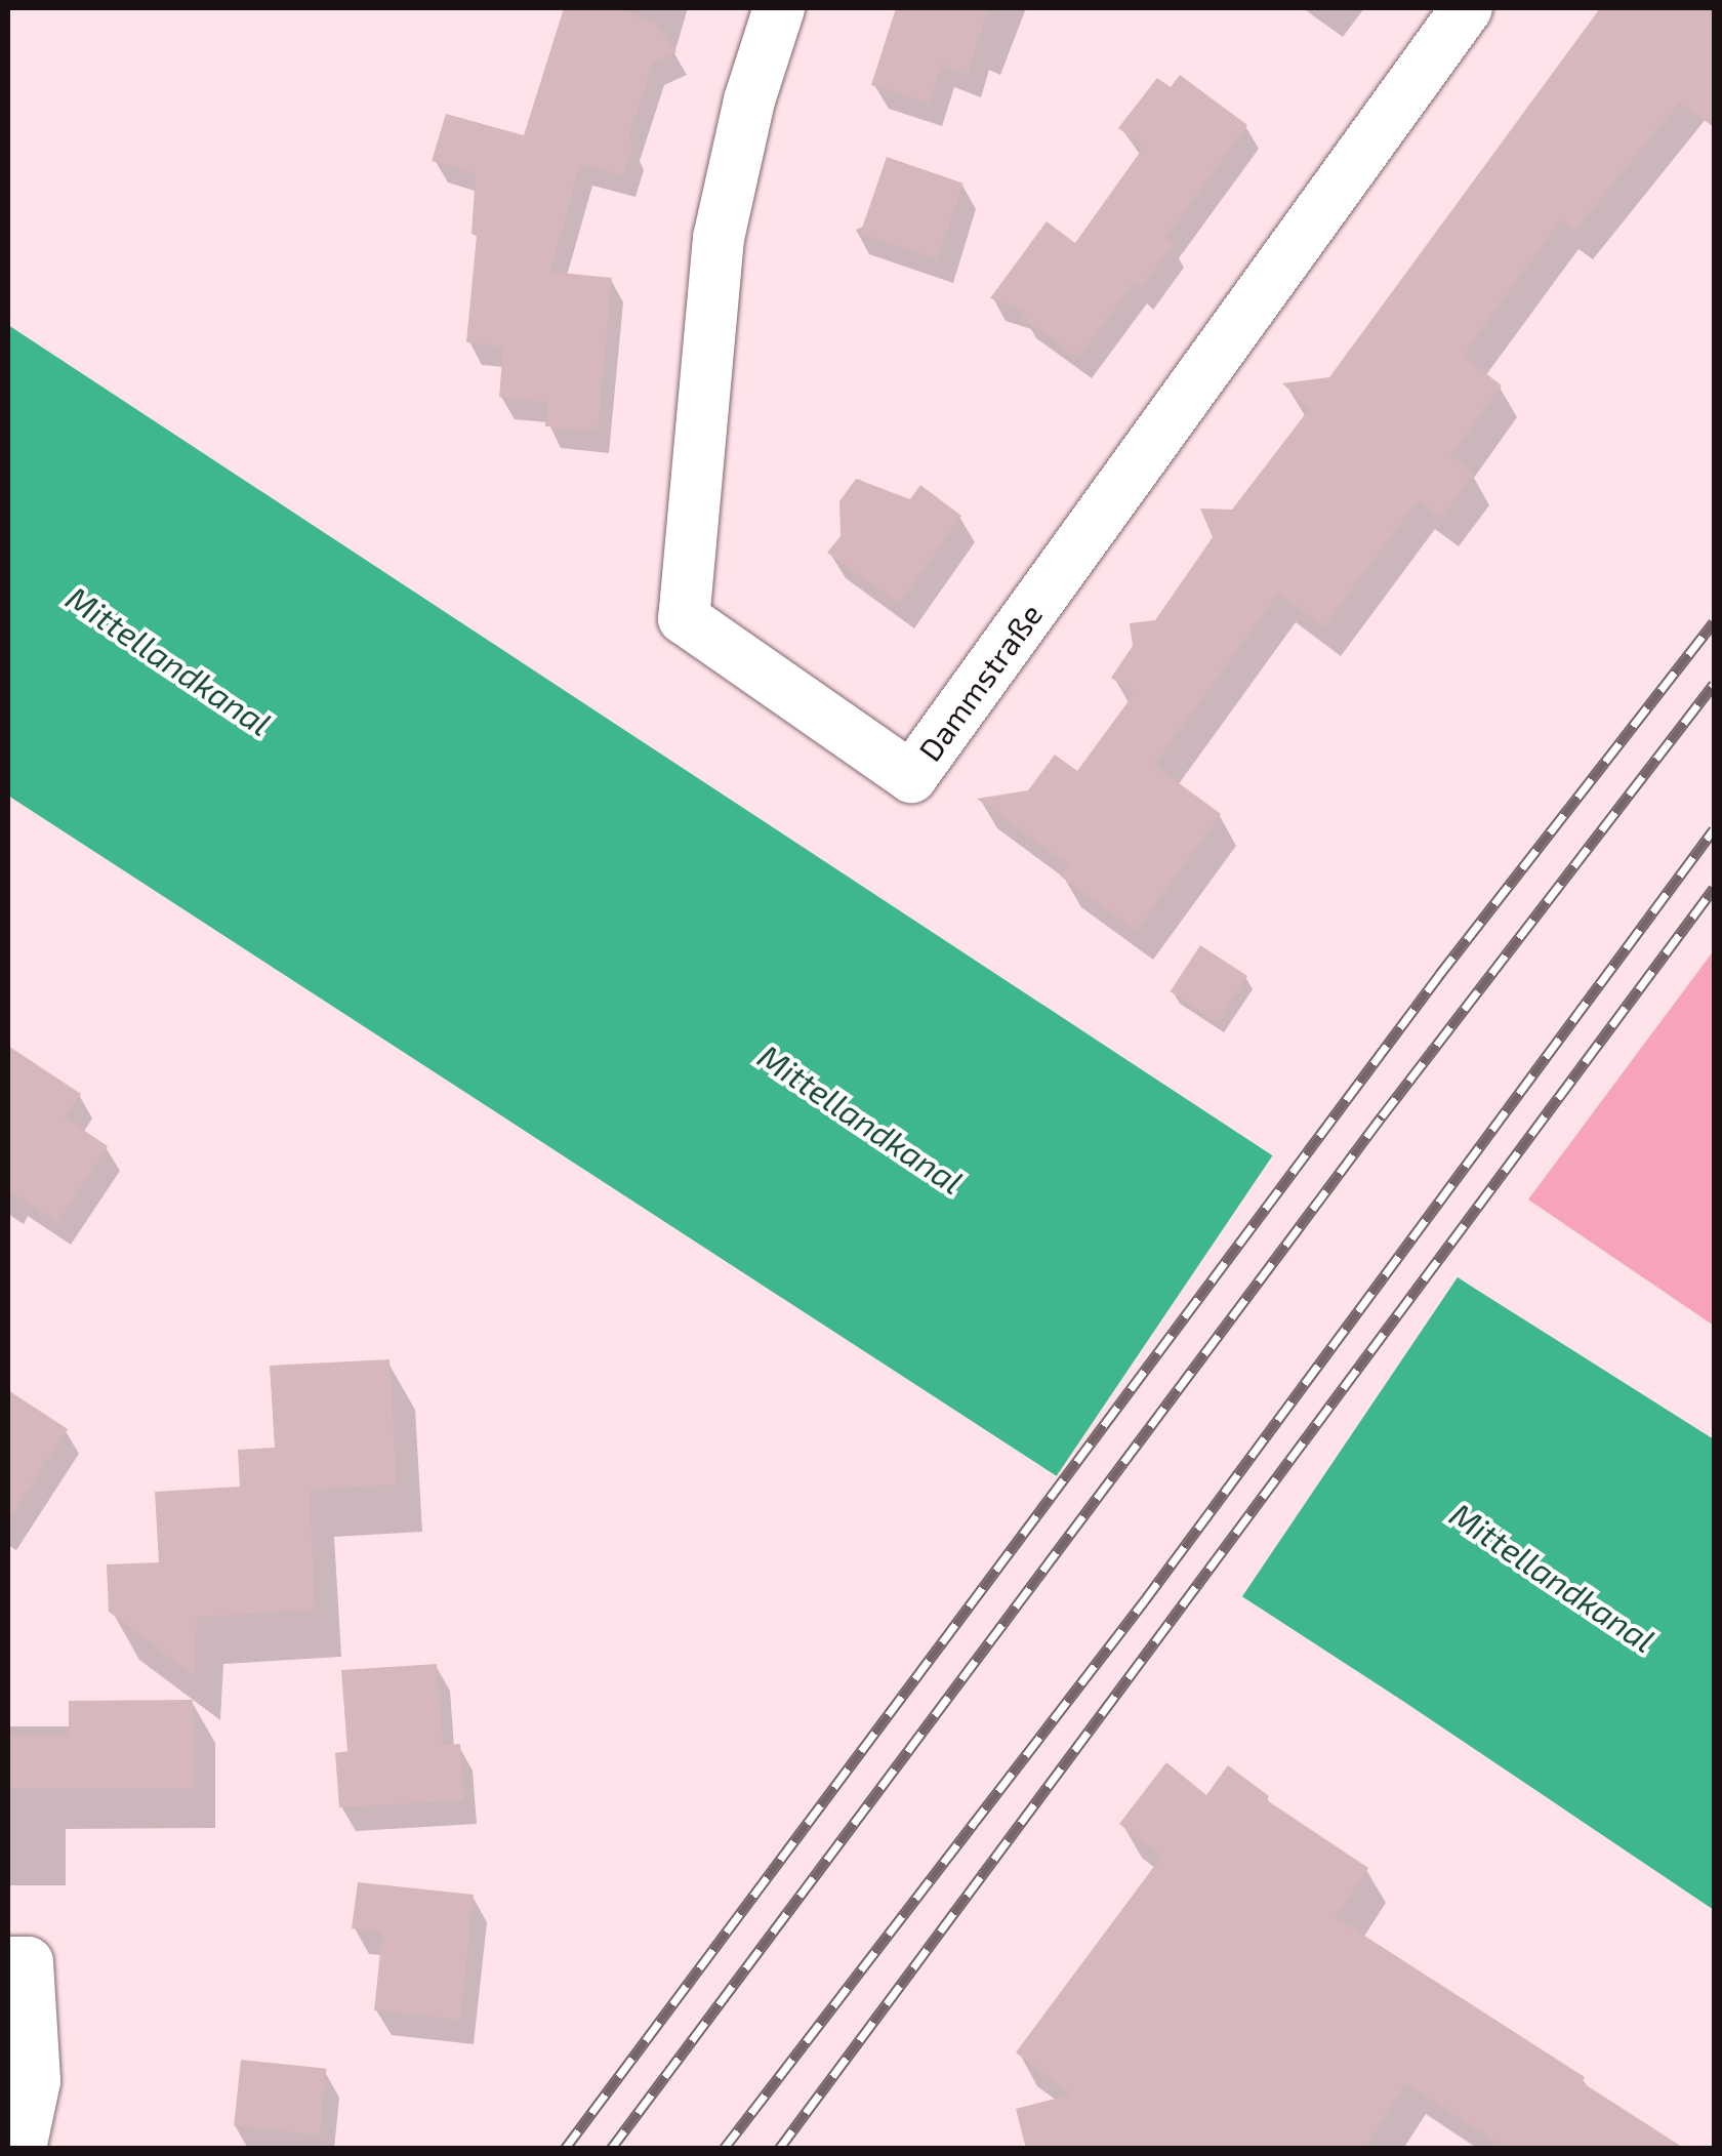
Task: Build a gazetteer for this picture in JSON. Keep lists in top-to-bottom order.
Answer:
{
  "streets": {
    "street": ["Dammstraße"]
  },
  "water": ["Mittellandkanal"]
}
